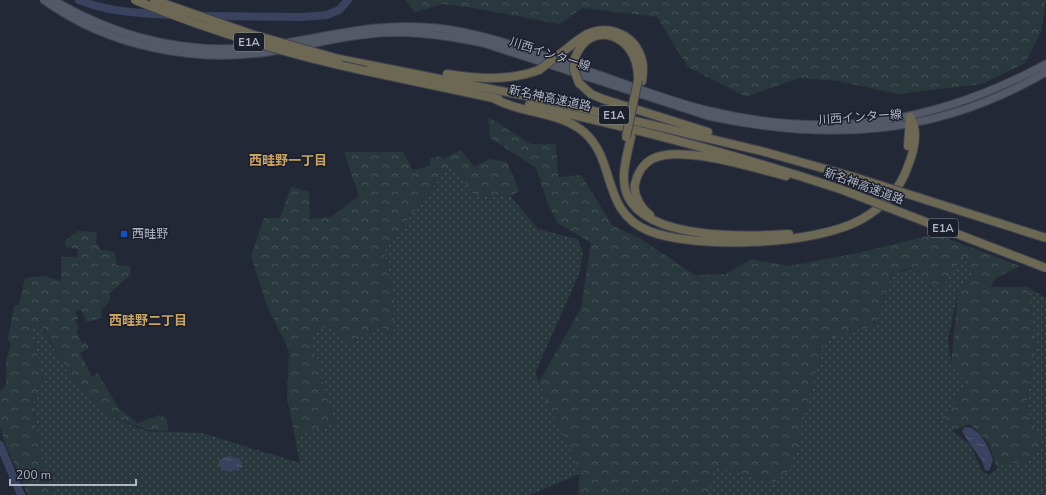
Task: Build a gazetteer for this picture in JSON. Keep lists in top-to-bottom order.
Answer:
{
  "streets": {
    "highway": ["E1A", "新名神高速道路"],
    "main road": ["川西インター線"]
  },
  "crossings": [
    ["E1A", "新名神高速道路"]
  ],
  "districts": ["西畦野一丁目", "西畦野二丁目"],
  "places": {
    "transit": ["西畦野"]
  },
  "scale_bar": "200 m"
}
